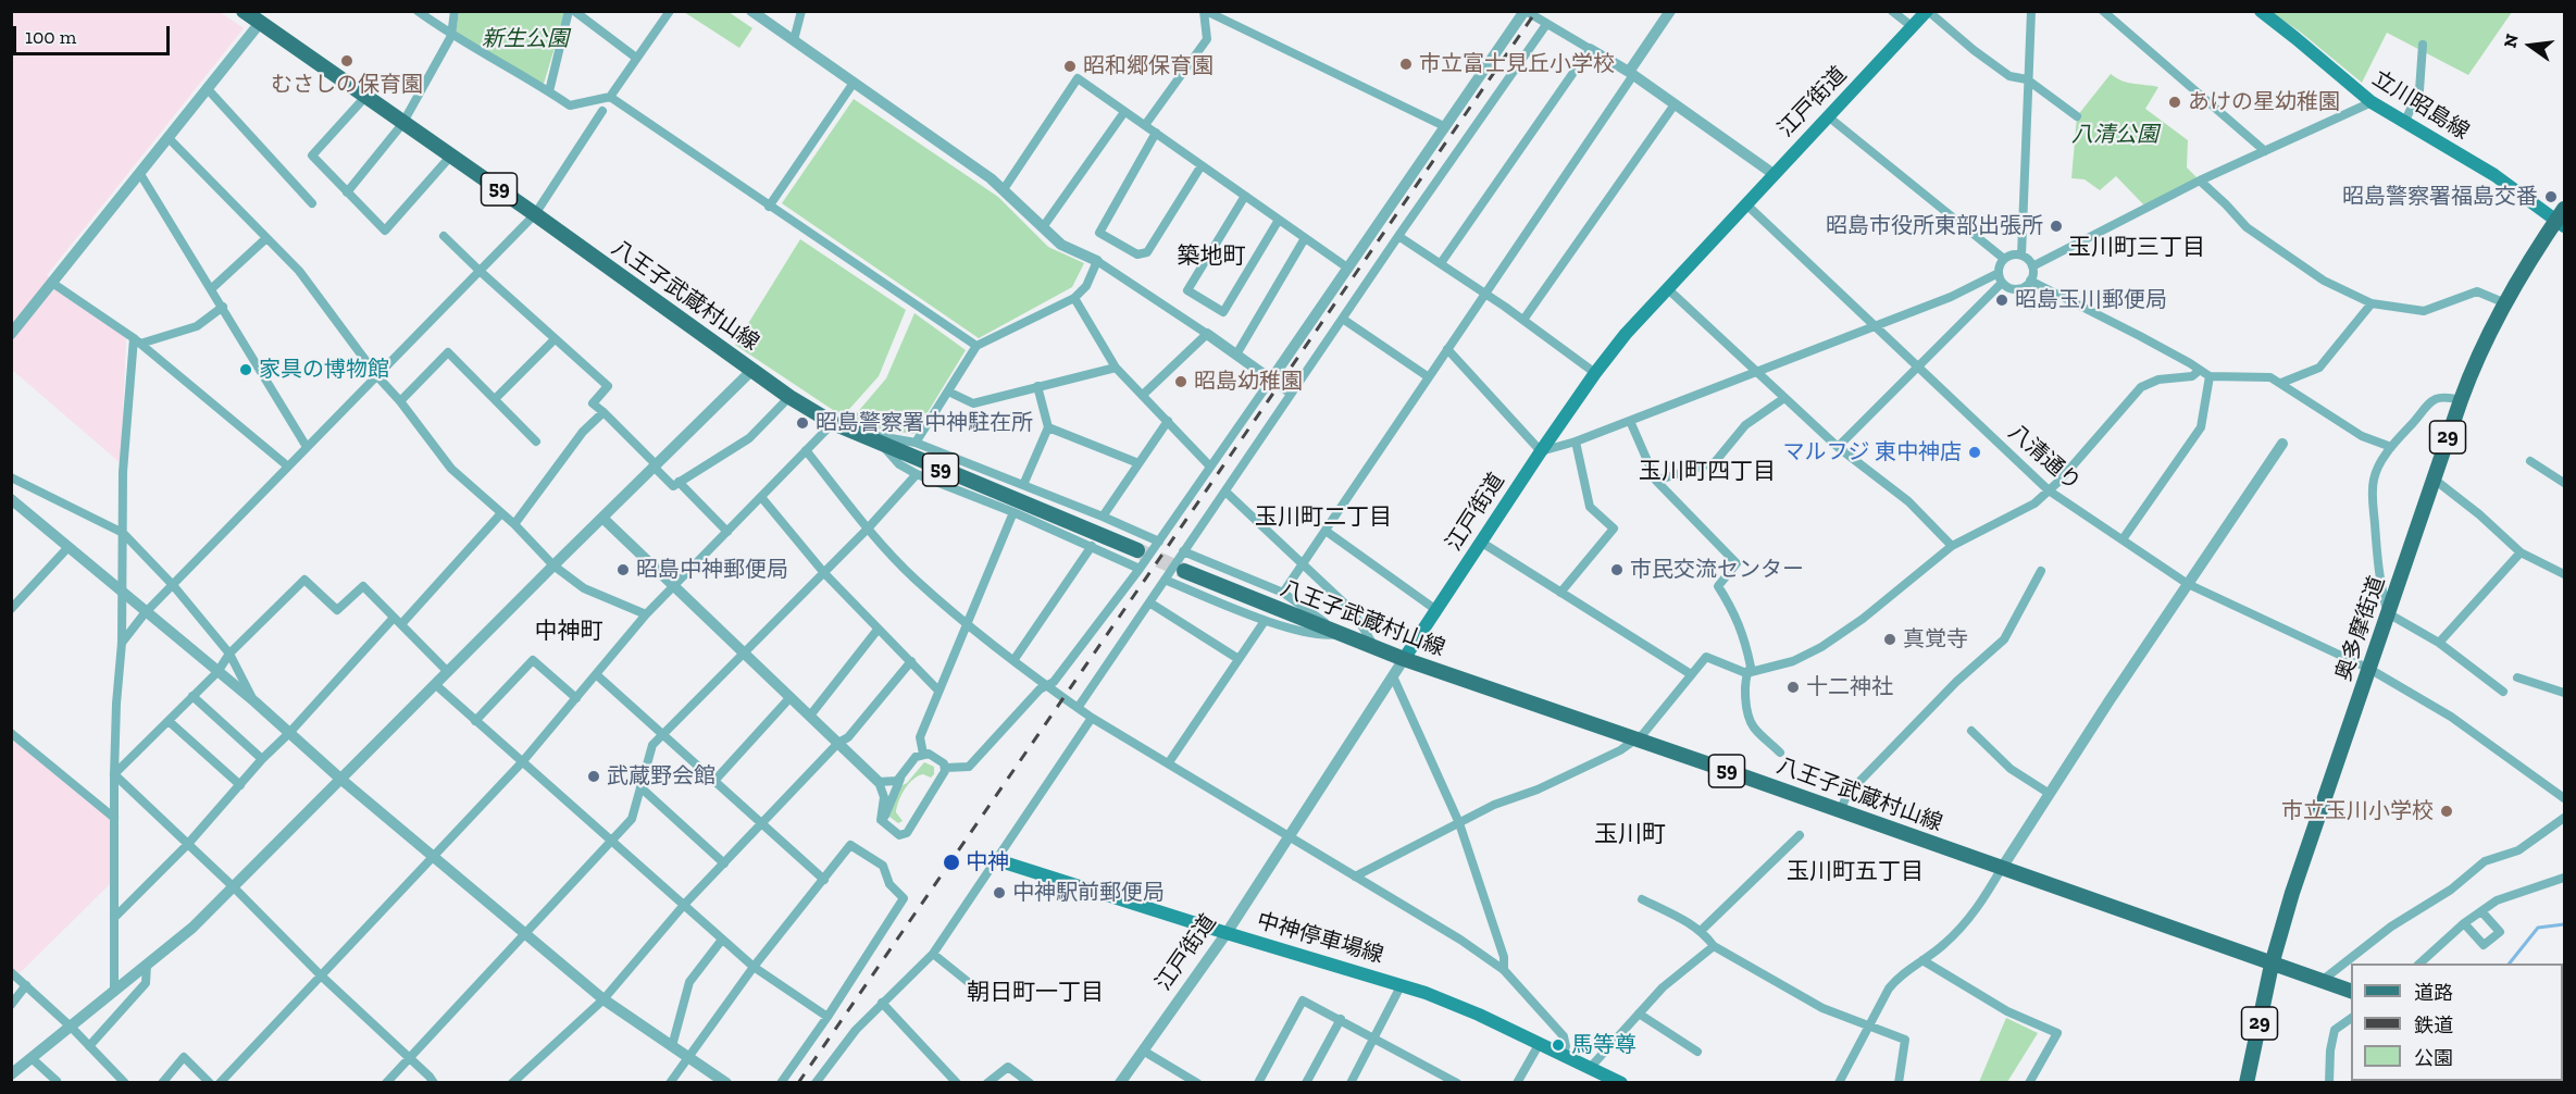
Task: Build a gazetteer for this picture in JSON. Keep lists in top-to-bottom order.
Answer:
{
  "streets": {
    "main road": [
      "江戸街道",
      "立川昭島線",
      "59",
      "八王子武蔵村山線",
      "29",
      "奥多摩街道",
      "中神停車場線"
    ],
    "street": ["八清通り"]
  },
  "crossings": [
    ["江戸街道", "八王子武蔵村山線"],
    ["江戸街道", "八清通り"],
    ["江戸街道", "中神停車場線"],
    ["立川昭島線", "奥多摩街道"],
    ["八王子武蔵村山線", "奥多摩街道"],
    ["八清通り", "奥多摩街道"]
  ],
  "districts": [
    "玉川町三丁目",
    "築地町",
    "玉川町四丁目",
    "玉川町二丁目",
    "中神町",
    "玉川町",
    "玉川町五丁目",
    "朝日町一丁目"
  ],
  "parks": ["新生公園", "八清公園"],
  "places": [
    "むさしの保育園",
    "市立富士見丘小学校",
    "昭和郷保育園",
    "あけの星幼稚園",
    "昭島警察署福島交番",
    "昭島市役所東部出張所",
    "昭島玉川郵便局",
    "家具の博物館",
    "昭島幼稚園",
    "昭島警察署中神駐在所",
    "マルフジ 東中神店",
    "昭島中神郵便局",
    "市民交流センター",
    "真覚寺",
    "十二神社",
    "武蔵野会館",
    "市立玉川小学校",
    "中神",
    "中神駅前郵便局",
    "馬等尊"
  ],
  "legend": ["道路", "鉄道", "公園"],
  "scale_bar": "100 m",
  "north": "left"
}
